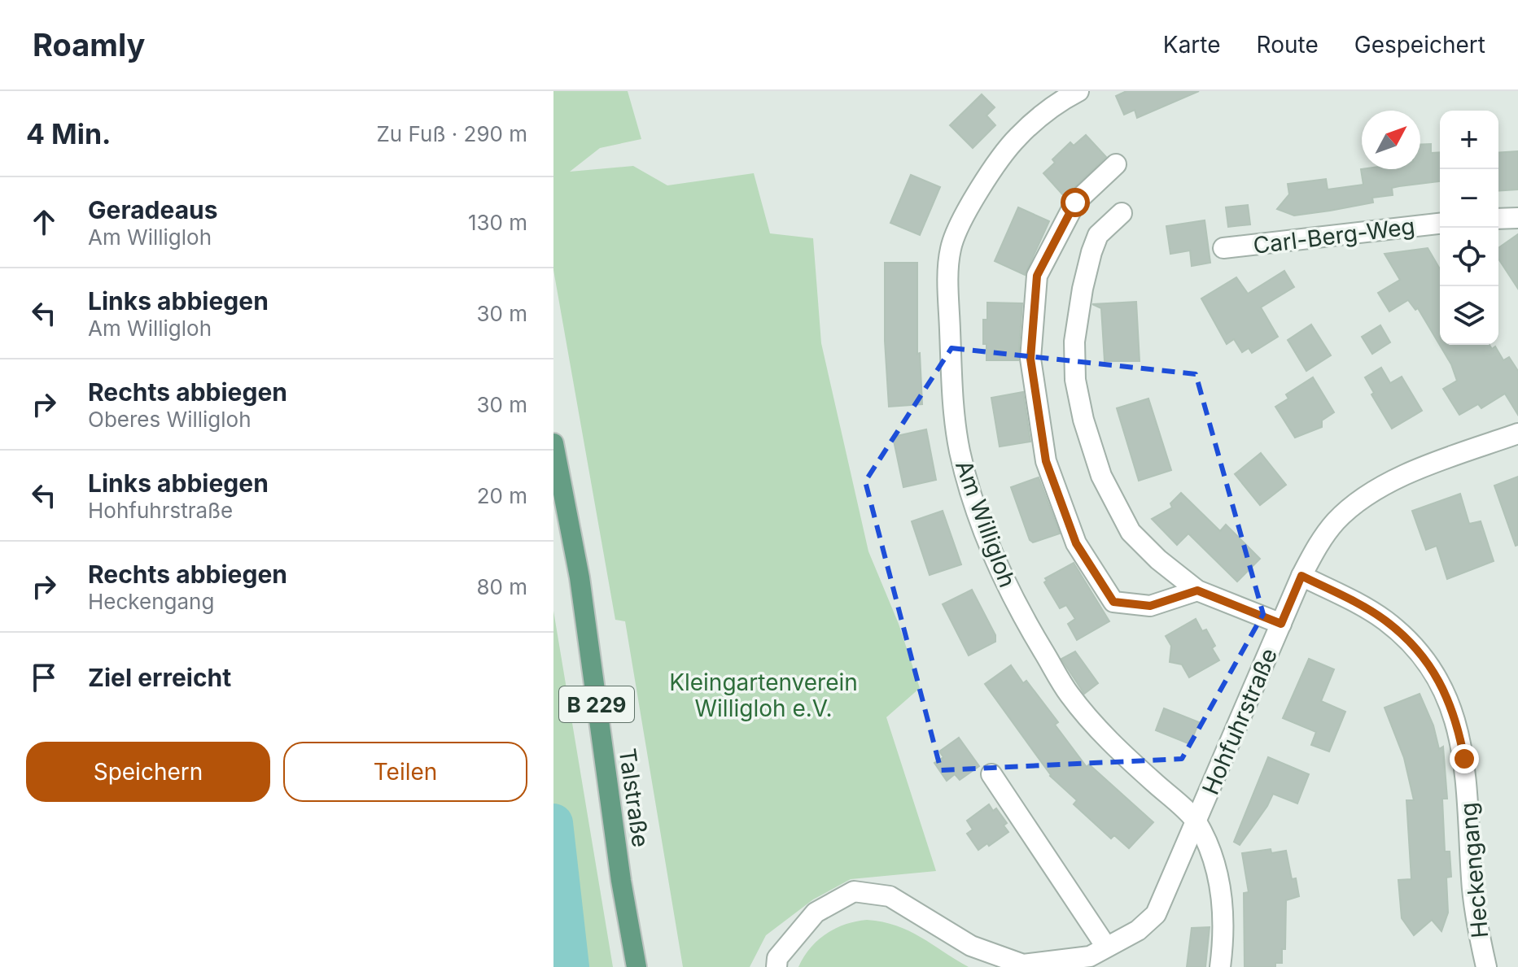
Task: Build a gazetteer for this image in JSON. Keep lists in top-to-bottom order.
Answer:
{
  "streets": {
    "main road": ["B 229", "Talstraße"],
    "street": [
      "Carl-Berg-Weg",
      "Am Willigloh",
      "Hohfuhrstraße",
      "Heckengang"
    ]
  },
  "crossings": [
    ["Am Willigloh", "Hohfuhrstraße"],
    ["Hohfuhrstraße", "Heckengang"]
  ],
  "parks": ["Kleingartenverein Willigloh e.V."],
  "north": "top right",
  "page": {
    "header": "Roamly",
    "nav": ["Karte", "Route", "Gespeichert"],
    "heading": ["4 Min.", "Zu Fuß · 290 m"],
    "map_buttons": ["+", "−"],
    "list": [
      ["Geradeaus", "Am Willigloh", "130 m"],
      ["Links abbiegen", "Am Willigloh", "30 m"],
      ["Rechts abbiegen", "Oberes Willigloh", "30 m"],
      ["Links abbiegen", "Hohfuhrstraße", "20 m"],
      ["Rechts abbiegen", "Heckengang", "80 m"],
      "Ziel erreicht"
    ],
    "buttons": ["Speichern", "Teilen"]
  }
}
